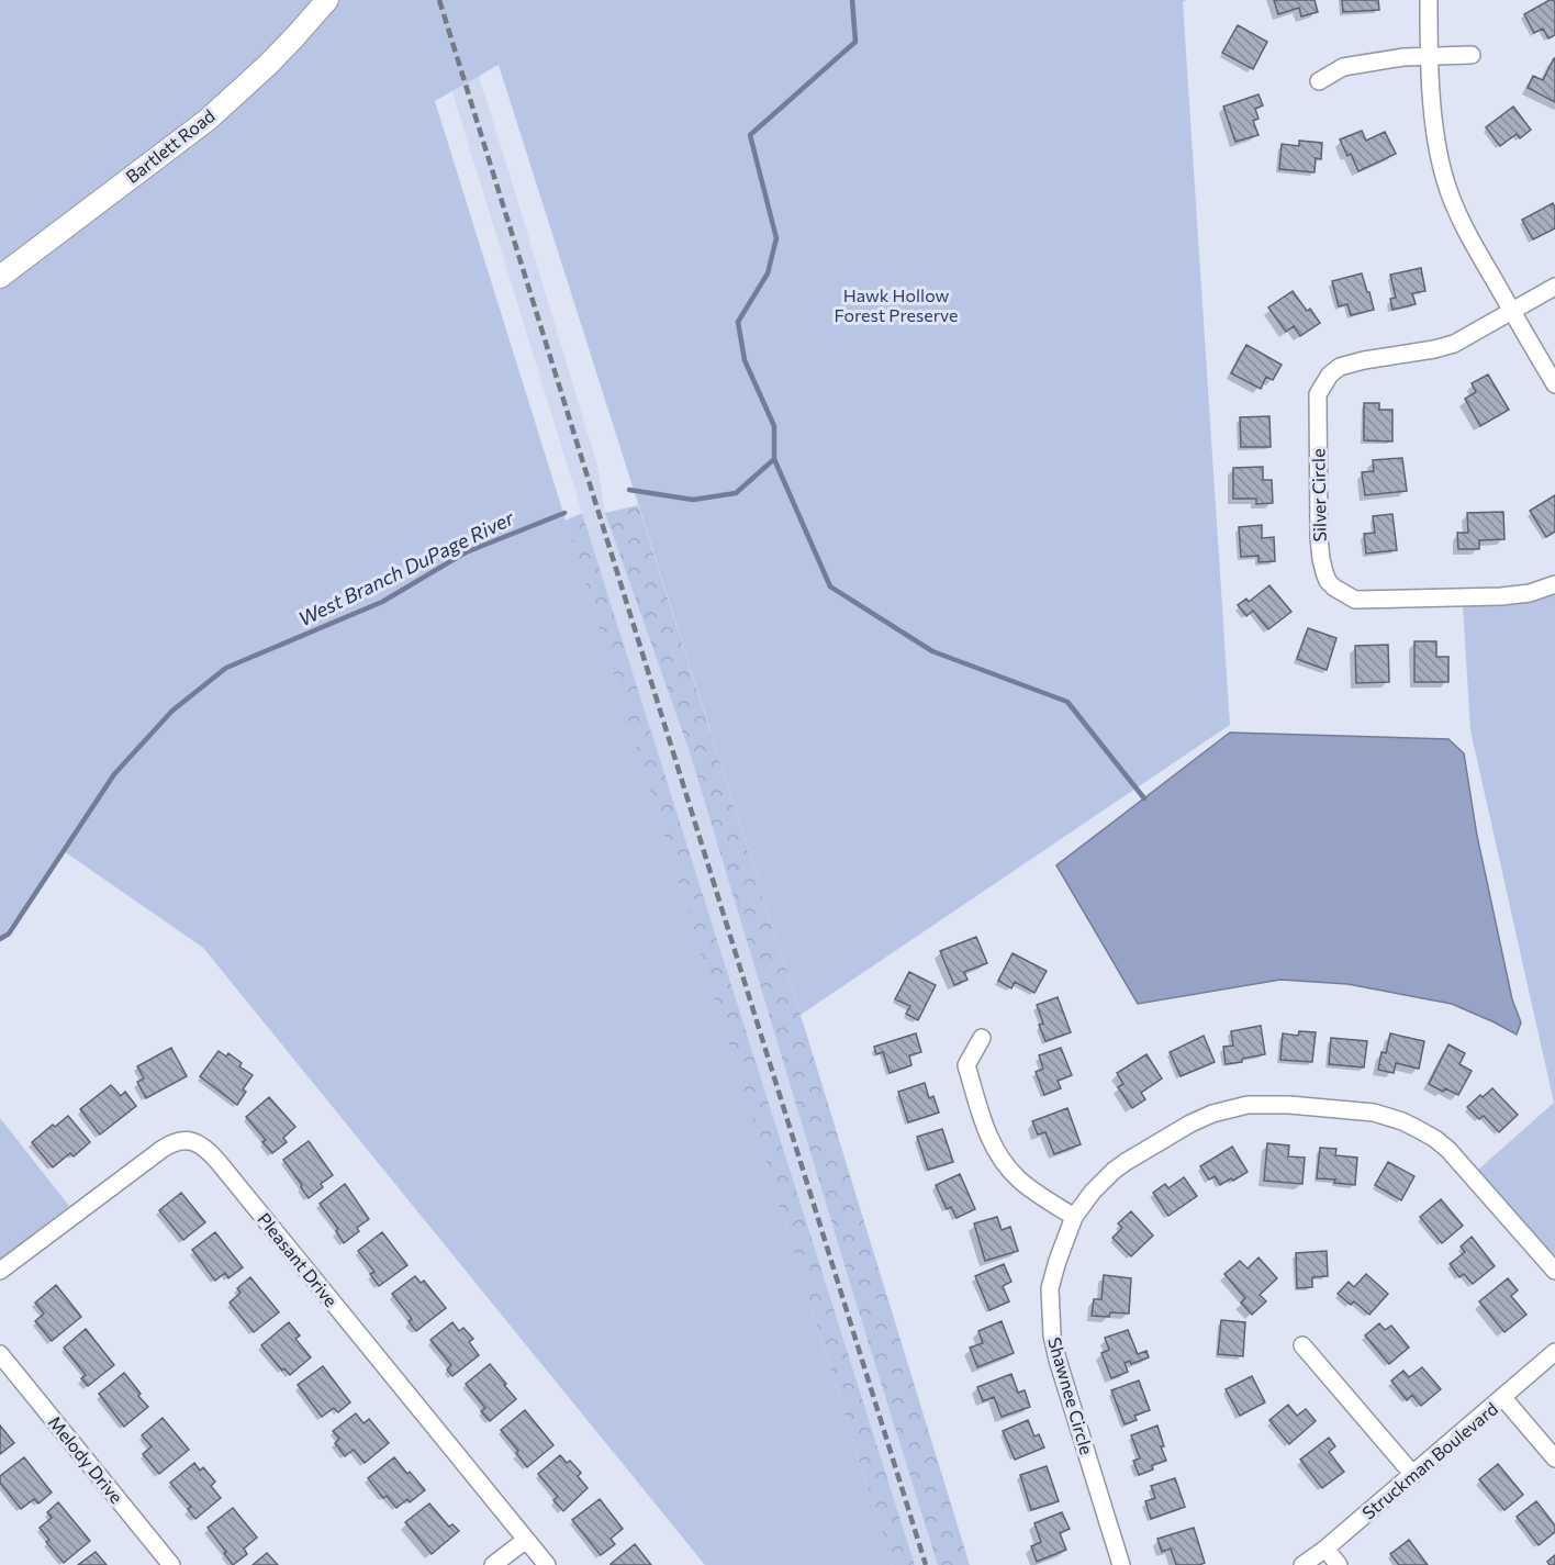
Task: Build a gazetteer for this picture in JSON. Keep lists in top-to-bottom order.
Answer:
{
  "streets": {
    "street": [
      "Bartlett Road",
      "Silver Circle",
      "Pleasant Drive",
      "Shawnee Circle",
      "Melody Drive",
      "Struckman Boulevard"
    ]
  },
  "water": ["West Branch DuPage River"],
  "parks": ["Hawk Hollow Forest Preserve"]
}
